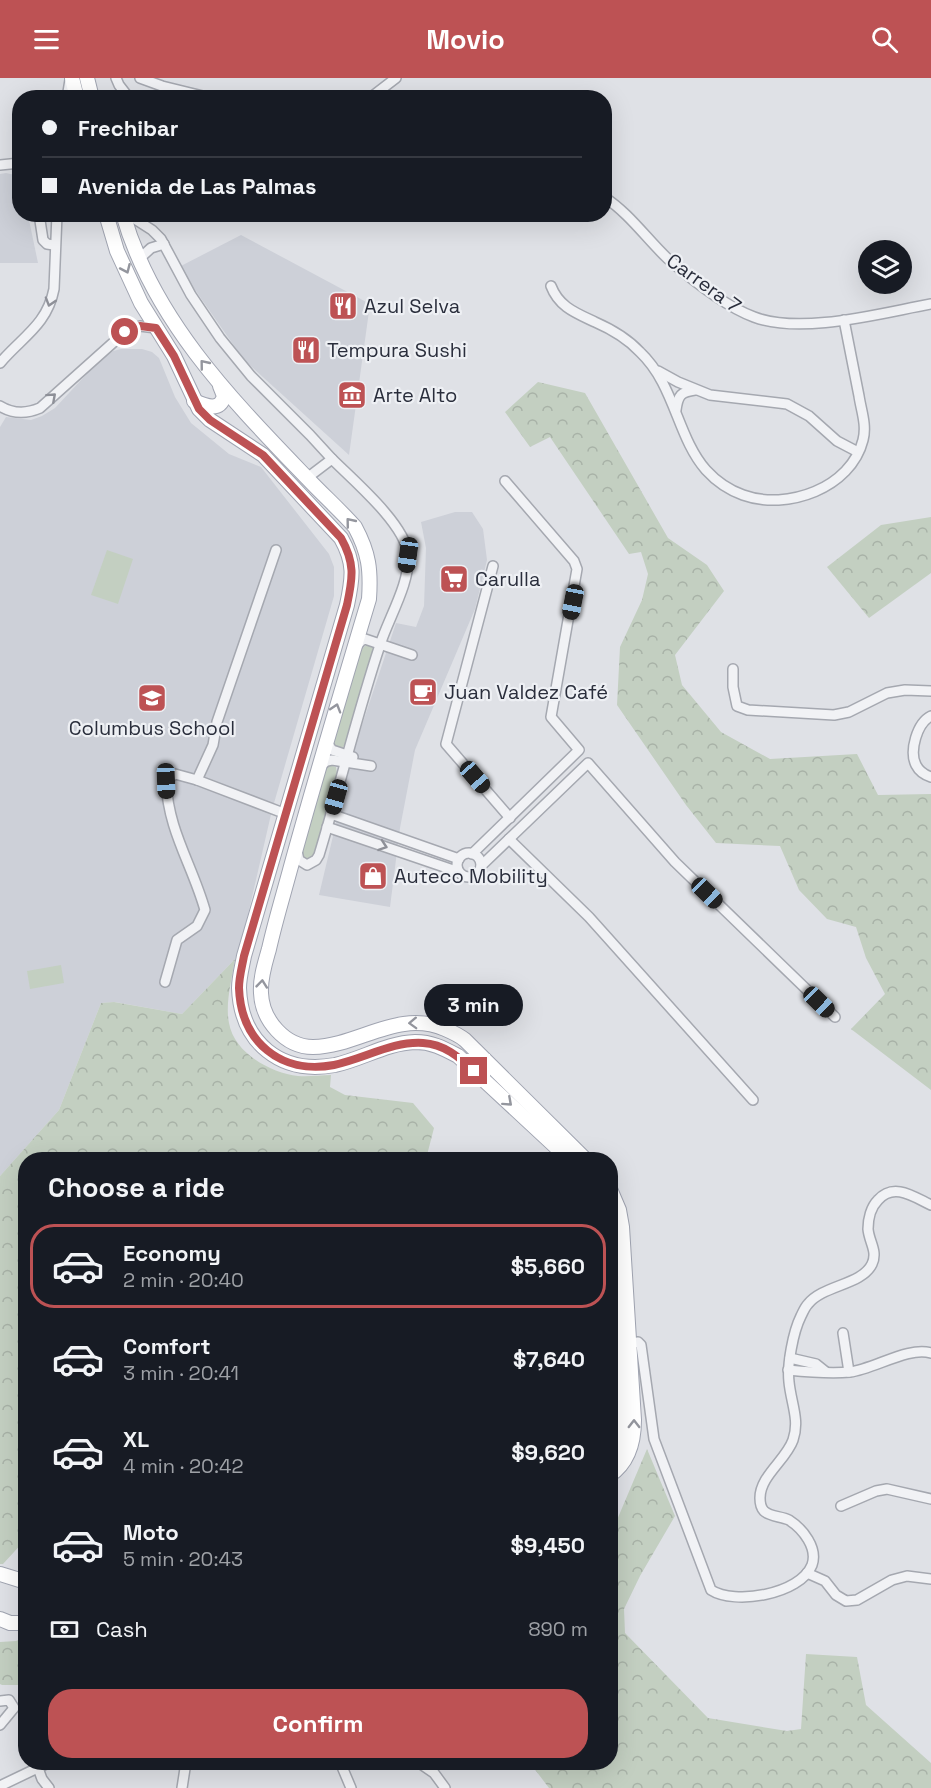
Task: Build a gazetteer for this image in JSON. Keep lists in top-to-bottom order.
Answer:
{
  "streets": {
    "street": ["Carrera 7"]
  },
  "places": {
    "restaurant": ["Azul Selva", "Tempura Sushi"],
    "museum": ["Arte Alto"],
    "supermarket": ["Carulla"],
    "cafe": ["Juan Valdez Café"],
    "school or university": ["Columbus School"],
    "shop": ["Auteco Mobility"]
  },
  "page": {
    "header": "Movio",
    "banner": ["Frechibar", "Avenida de Las Palmas"],
    "bubble": "3 min",
    "heading": "Choose a ride",
    "list": [
      {
        "name": "Economy",
        "note": "2 min · 20:40",
        "value": "$5,660"
      },
      {
        "name": "Comfort",
        "note": "3 min · 20:41",
        "value": "$7,640"
      },
      {
        "name": "XL",
        "note": "4 min · 20:42",
        "value": "$9,620"
      },
      {
        "name": "Moto",
        "note": "5 min · 20:43",
        "value": "$9,450"
      }
    ],
    "pay": ["Cash", "890 m"],
    "buttons": "Confirm"
  }
}
